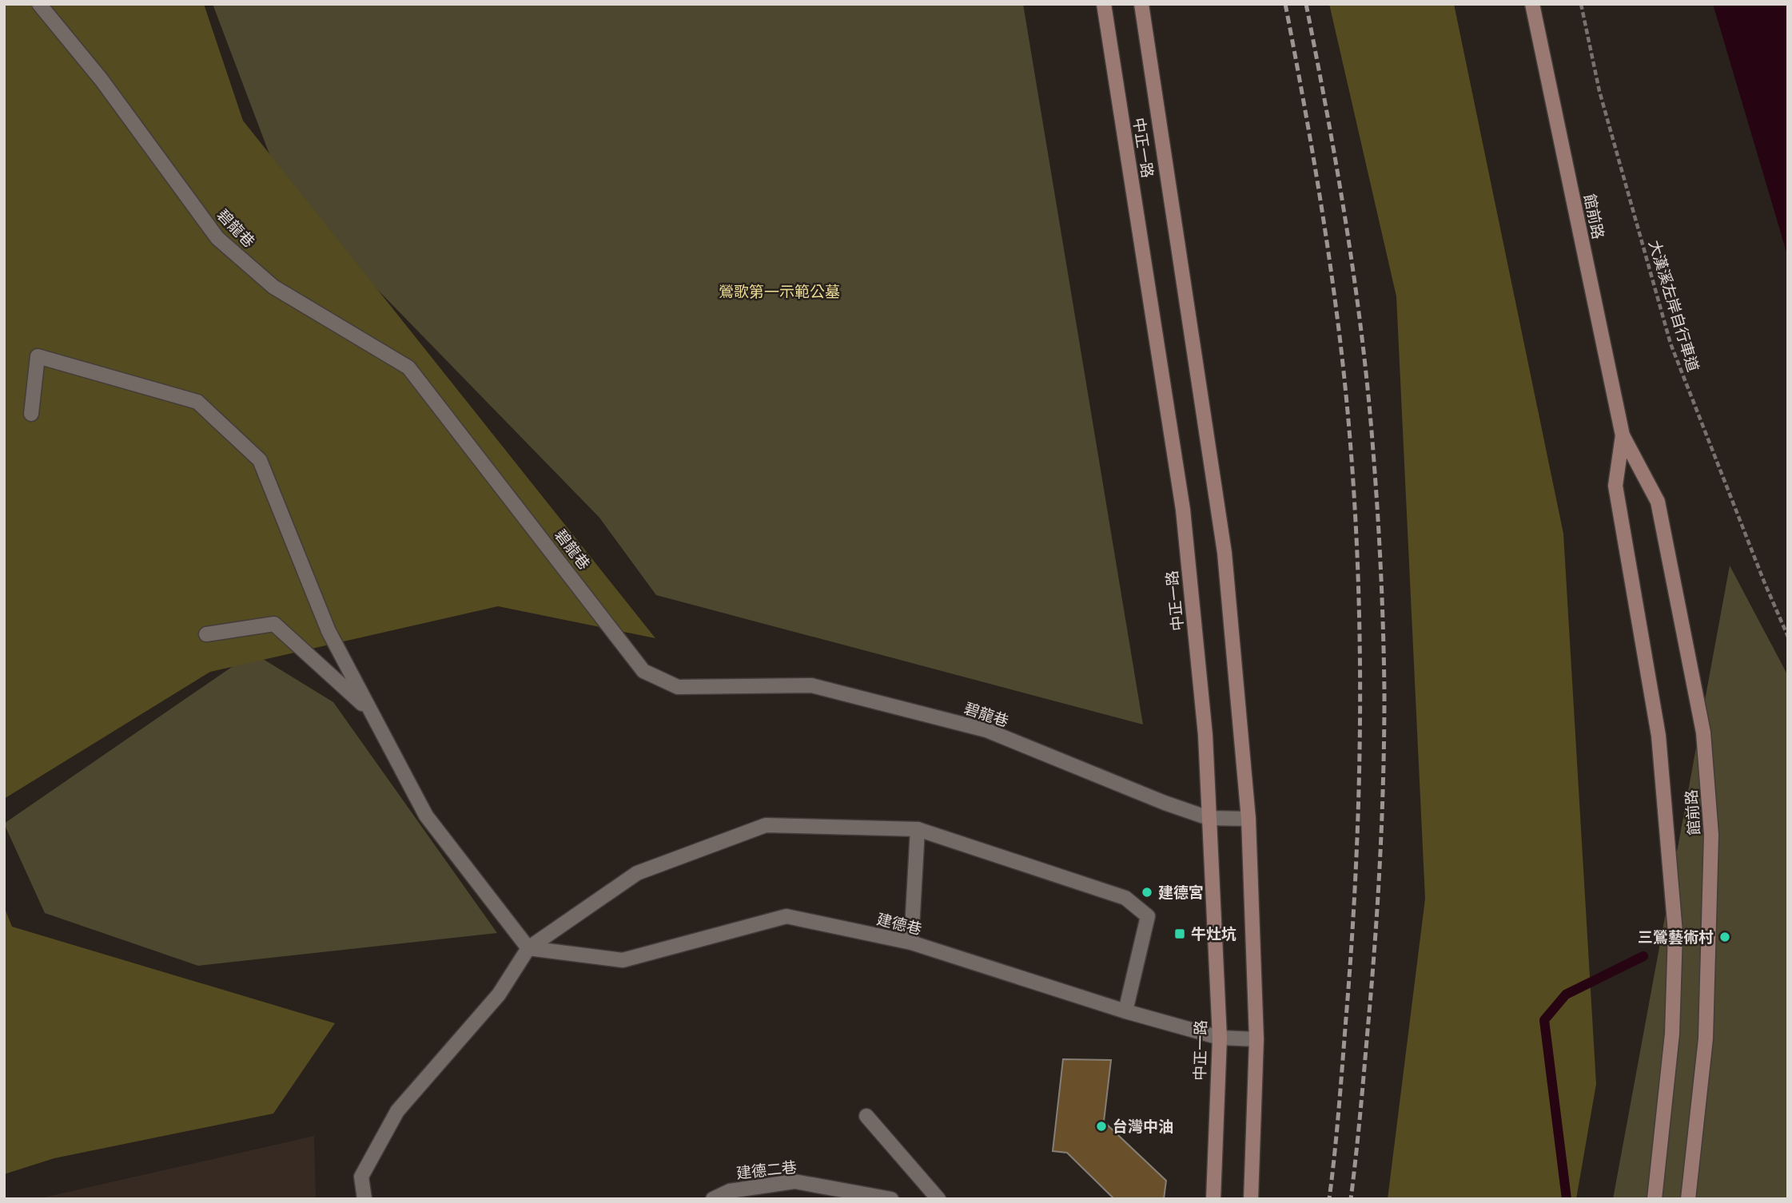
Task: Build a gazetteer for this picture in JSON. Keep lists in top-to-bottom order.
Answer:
{
  "streets": {
    "main road": ["中正一路", "館前路"],
    "street": ["碧龍巷", "建德巷", "建德二巷"],
    "path": ["大漢溪左岸自行車道"]
  },
  "crossings": [
    ["中正一路", "碧龍巷"],
    ["中正一路", "建德巷"]
  ],
  "parks": ["鶯歌第一示範公墓"],
  "places": {
    "other": ["建德宮", "三鶯藝術村", "台灣中油"],
    "transit": ["牛灶坑"]
  }
}
